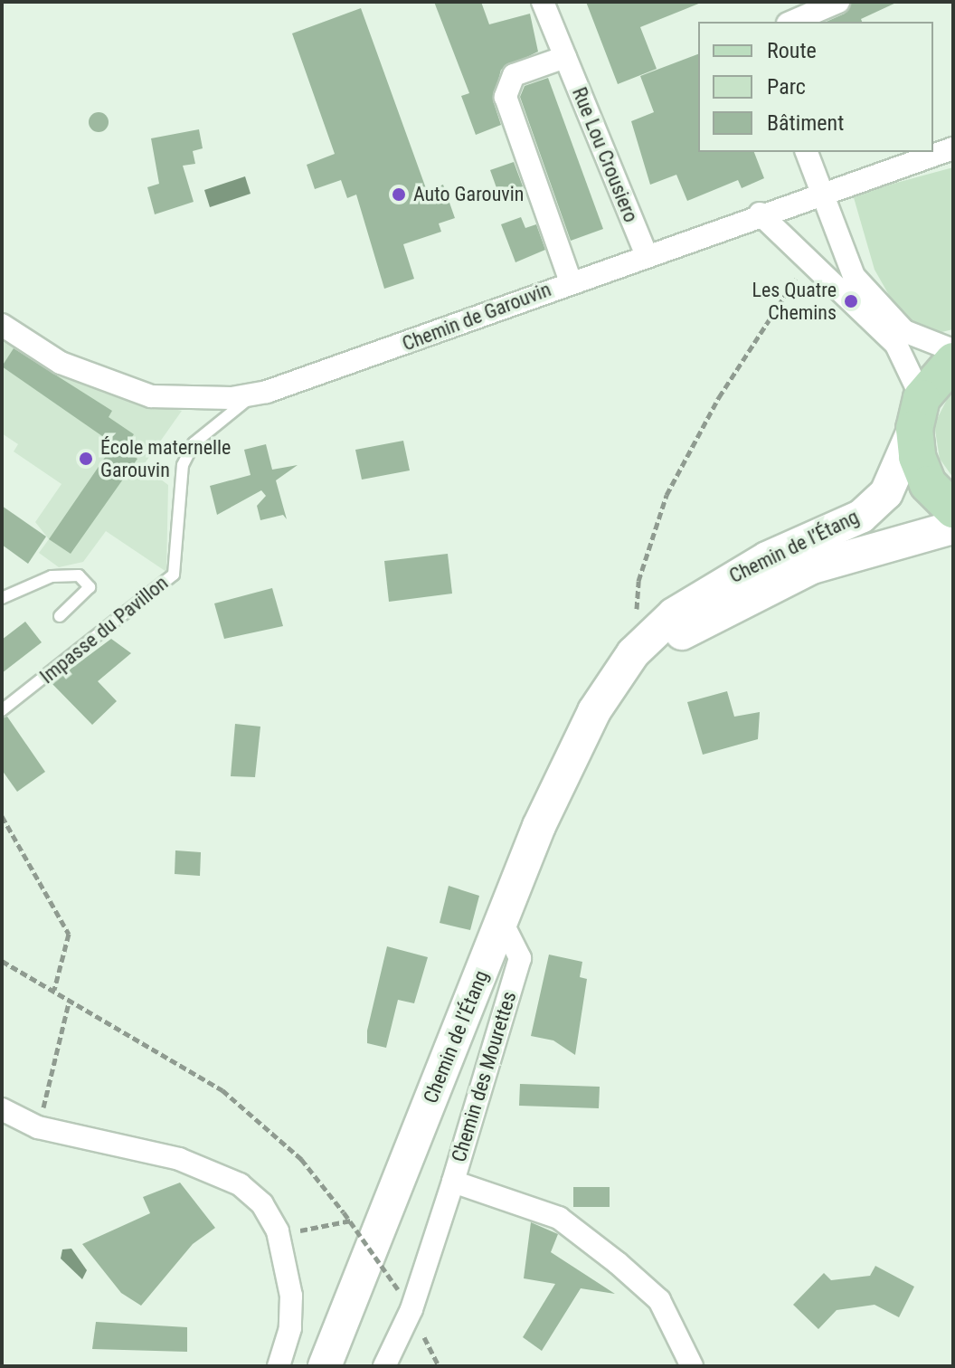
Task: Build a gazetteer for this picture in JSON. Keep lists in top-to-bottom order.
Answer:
{
  "streets": {
    "main road": ["Chemin de l’Étang"],
    "street": ["Rue Lou Crousiero", "Chemin de Garouvin", "Chemin des Mourettes"],
    "lane": ["Impasse du Pavillon"]
  },
  "crossings": [
    ["Rue Lou Crousiero", "Chemin de Garouvin"],
    ["Chemin de Garouvin", "Impasse du Pavillon"],
    ["Chemin de l’Étang", "Chemin des Mourettes"]
  ],
  "places": ["Auto Garouvin", "Les Quatre Chemins", "École maternelle Garouvin"],
  "legend": ["Route", "Parc", "Bâtiment"]
}
